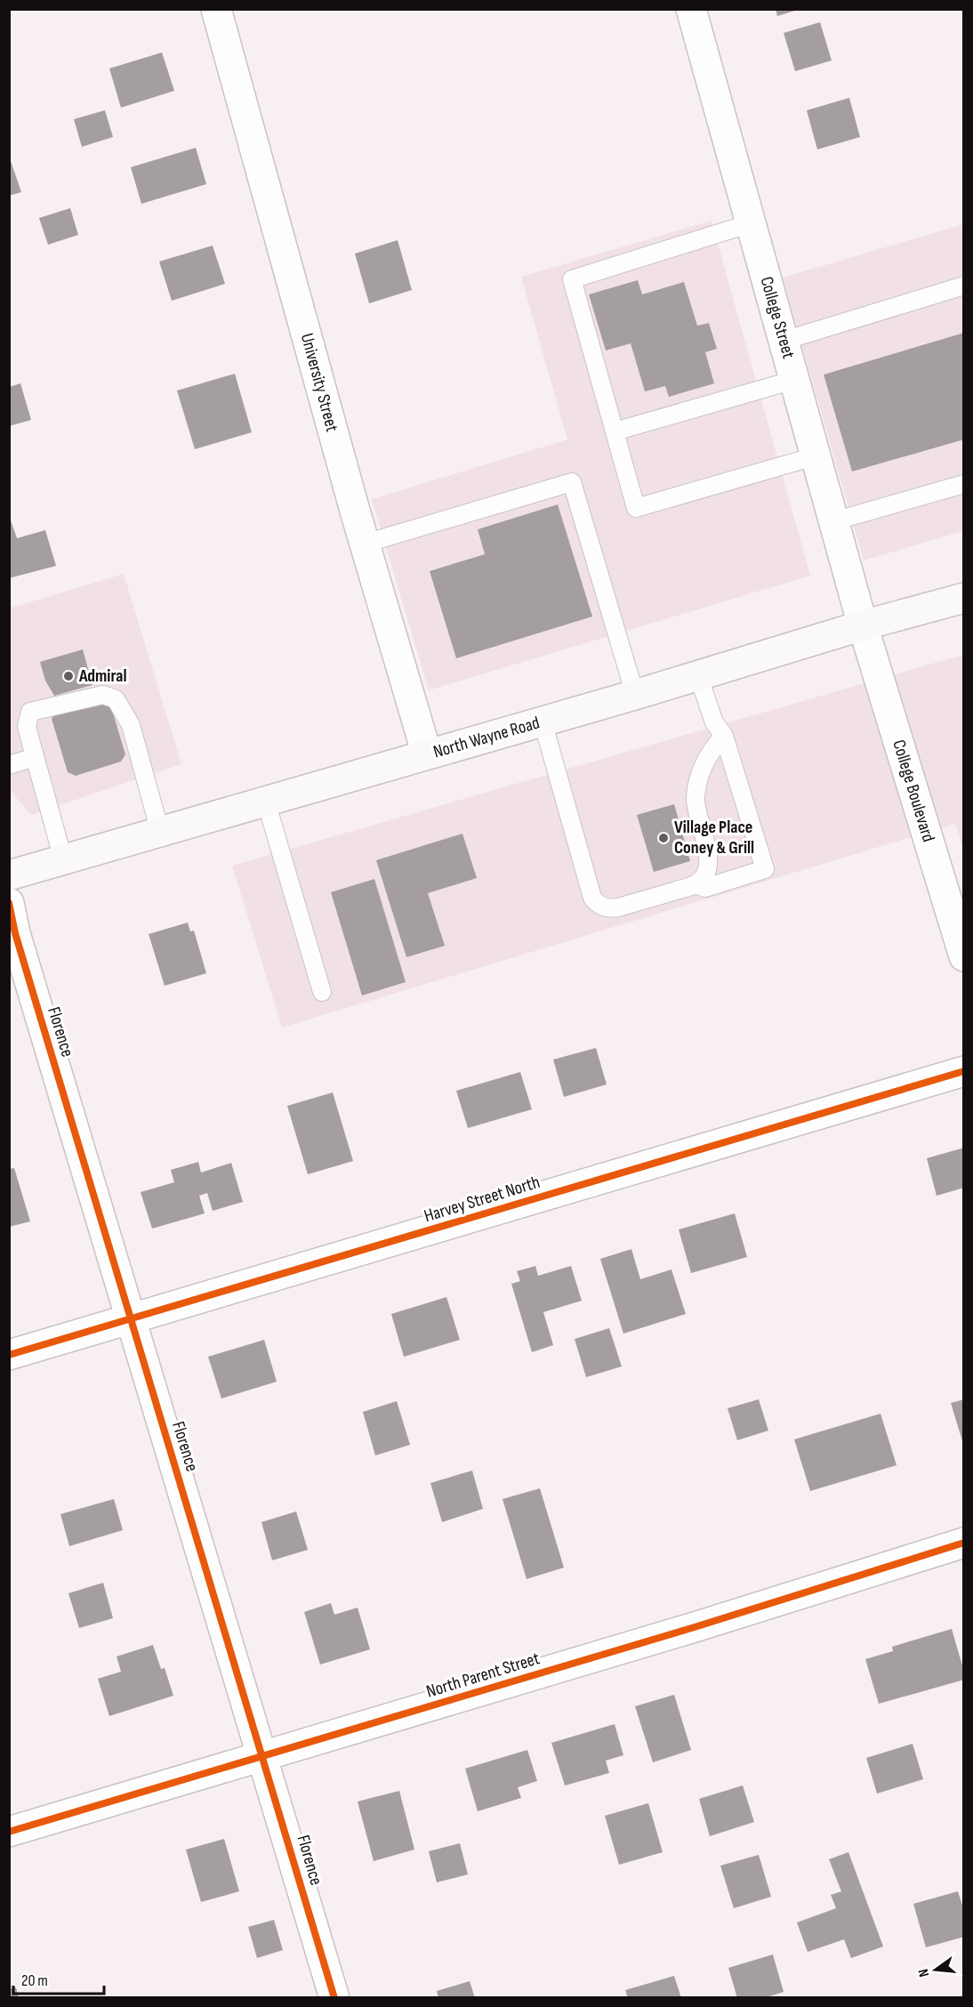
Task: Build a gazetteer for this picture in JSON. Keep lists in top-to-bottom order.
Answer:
{
  "streets": {
    "main road": ["North Wayne Road"],
    "street": [
      "College Street",
      "University Street",
      "College Boulevard",
      "Florence",
      "Harvey Street North",
      "North Parent Street"
    ]
  },
  "crossings": [
    ["College Street", "North Wayne Road"],
    ["College Street", "College Boulevard"],
    ["University Street", "North Wayne Road"],
    ["North Wayne Road", "College Boulevard"],
    ["Florence", "Harvey Street North"],
    ["Florence", "North Parent Street"]
  ],
  "places": ["Admiral", "Village Place Coney & Grill"],
  "scale_bar": "20 m",
  "north": "left"
}
